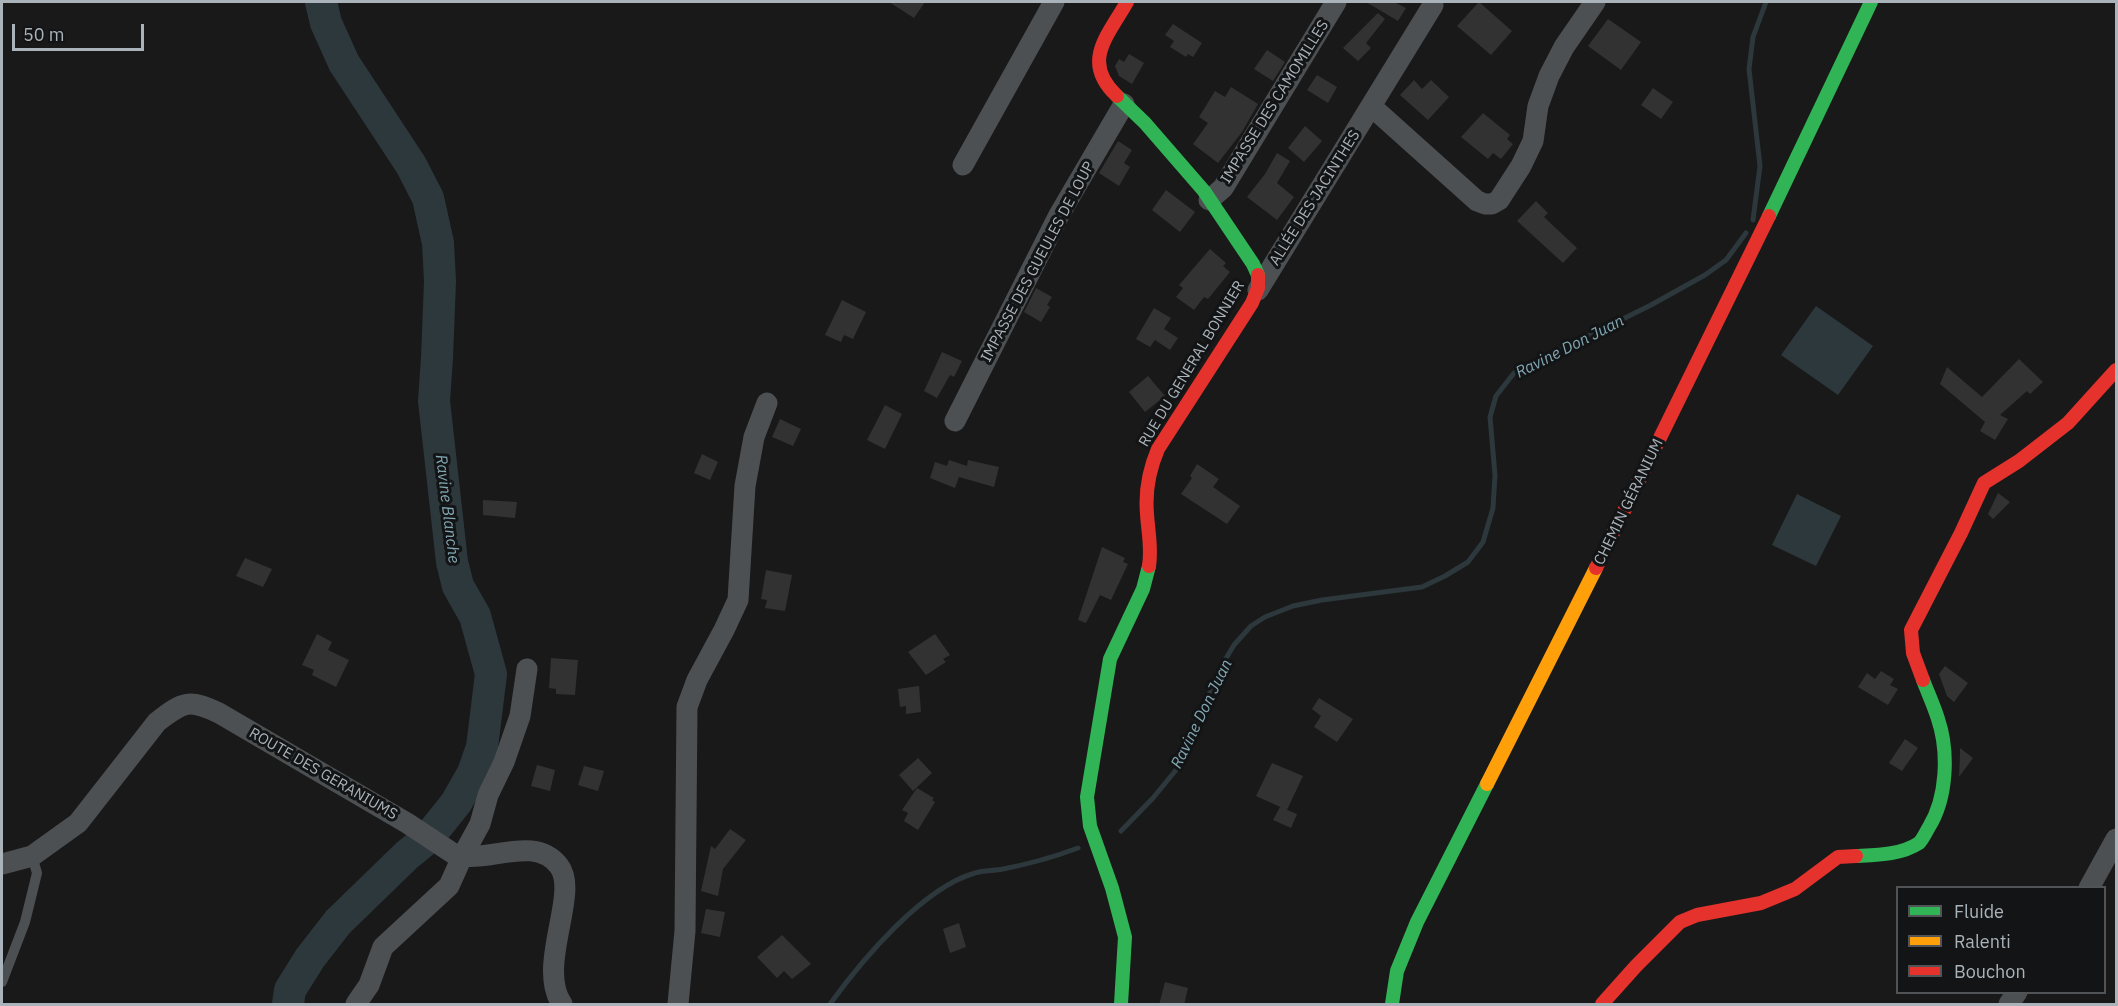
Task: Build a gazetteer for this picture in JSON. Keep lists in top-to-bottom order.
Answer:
{
  "streets": {
    "street": [
      "IMPASSE DES CAMOMILLES",
      "ALLÉE DES JACINTHES",
      "IMPASSE DES GUEULES DE LOUP",
      "RUE DU GENERAL BONNIER",
      "CHEMIN GÉRANIUM",
      "ROUTE DES GERANIUMS"
    ]
  },
  "crossings": [
    ["IMPASSE DES CAMOMILLES", "RUE DU GENERAL BONNIER"],
    ["ALLÉE DES JACINTHES", "RUE DU GENERAL BONNIER"],
    ["IMPASSE DES GUEULES DE LOUP", "RUE DU GENERAL BONNIER"]
  ],
  "water": ["Ravine Don Juan", "Ravine Blanche"],
  "legend": ["Fluide", "Ralenti", "Bouchon"],
  "scale_bar": "50 m"
}
